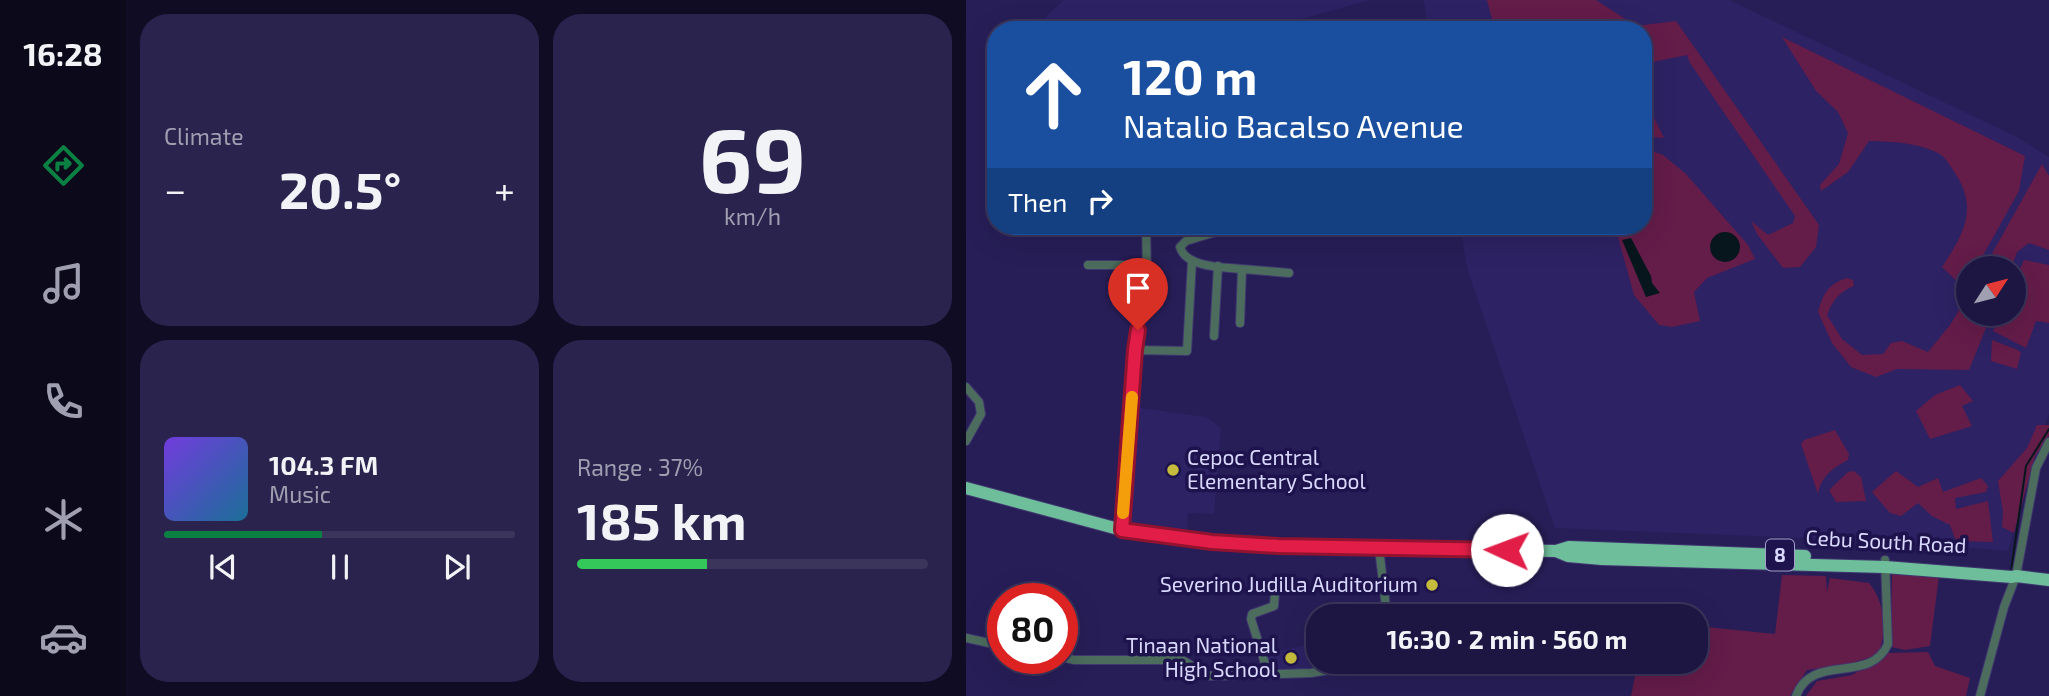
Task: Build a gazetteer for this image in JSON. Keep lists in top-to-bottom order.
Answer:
{
  "streets": {
    "highway": ["Cebu South Road", "8"]
  },
  "crossings": [
    ["Cebu South Road", "8"]
  ],
  "places": ["Cepoc Central Elementary School", "Severino Judilla Auditorium", "Tinaan National High School"],
  "north": "top right",
  "page": {
    "tabs": "16:28",
    "tile": [
      "Climate",
      ["69", "km/h"],
      ["Range · 37%", "185 km"]
    ],
    "turn": ["120 m", "Natalio Bacalso Avenue"],
    "heat": ["−", "20.5°", "+"],
    "then": "Then",
    "song": ["104.3 FM", "Music"],
    "limit": "80",
    "trip": "16:30 · 2 min · 560 m"
  }
}
